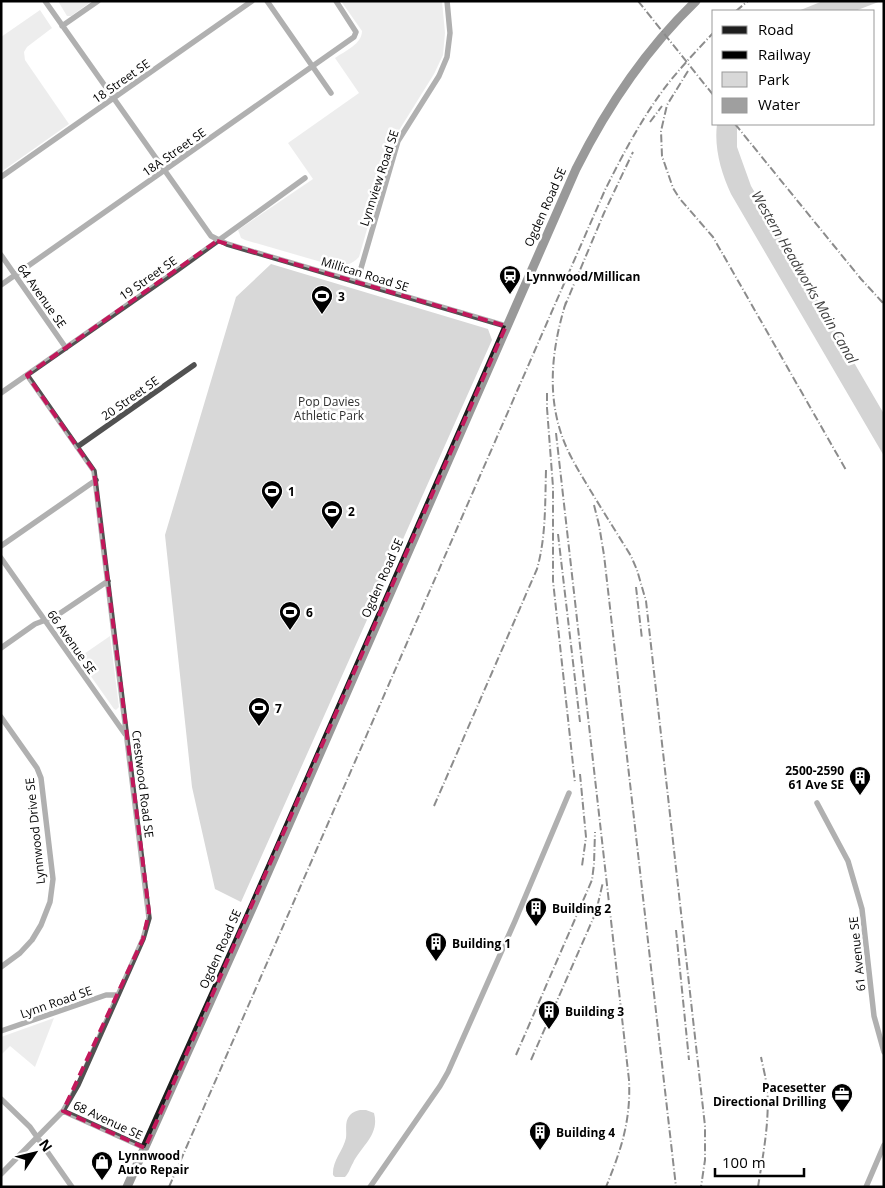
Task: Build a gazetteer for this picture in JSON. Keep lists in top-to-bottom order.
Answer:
{
  "streets": {
    "street": [
      "18 Street SE",
      "18A Street SE",
      "Lynnview Road SE",
      "Ogden Road SE",
      "Millican Road SE",
      "19 Street SE",
      "64 Avenue SE",
      "20 Street SE",
      "66 Avenue SE",
      "Crestwood Road SE",
      "Lynnwood Drive SE",
      "61 Avenue SE",
      "Lynn Road SE",
      "68 Avenue SE"
    ]
  },
  "crossings": [
    ["18A Street SE", "64 Avenue SE"],
    ["Lynnview Road SE", "Millican Road SE"],
    ["Ogden Road SE", "Millican Road SE"],
    ["Ogden Road SE", "68 Avenue SE"],
    ["Millican Road SE", "19 Street SE"],
    ["19 Street SE", "64 Avenue SE"],
    ["19 Street SE", "Crestwood Road SE"],
    ["20 Street SE", "Crestwood Road SE"],
    ["66 Avenue SE", "Crestwood Road SE"],
    ["Crestwood Road SE", "Lynn Road SE"],
    ["Crestwood Road SE", "68 Avenue SE"]
  ],
  "water": ["Western Headworks Main Canal"],
  "parks": ["Pop Davies Athletic Park"],
  "places": {
    "station": ["Lynnwood/Millican"],
    "sports": [
      "3",
      "1",
      "2",
      "6",
      "7"
    ],
    "building": [
      "2500-2590 61 Ave SE",
      "Building 2",
      "Building 1",
      "Building 3",
      "Building 4"
    ],
    "office": ["Pacesetter Directional Drilling"],
    "shop": ["Lynnwood Auto Repair"]
  },
  "legend": [
    "Road",
    "Railway",
    "Park",
    "Water"
  ],
  "scale_bar": "100 m",
  "north": "top right"
}
